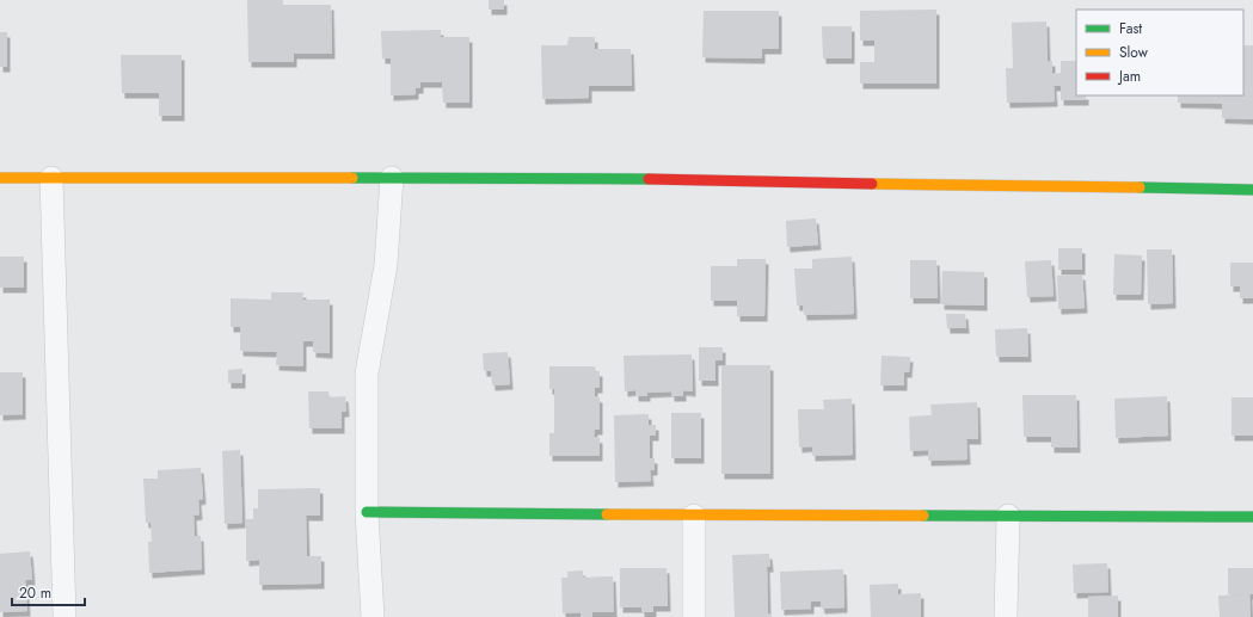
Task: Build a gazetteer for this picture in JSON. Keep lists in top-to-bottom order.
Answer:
{
  "legend": ["Fast", "Slow", "Jam"],
  "scale_bar": "20 m"
}
